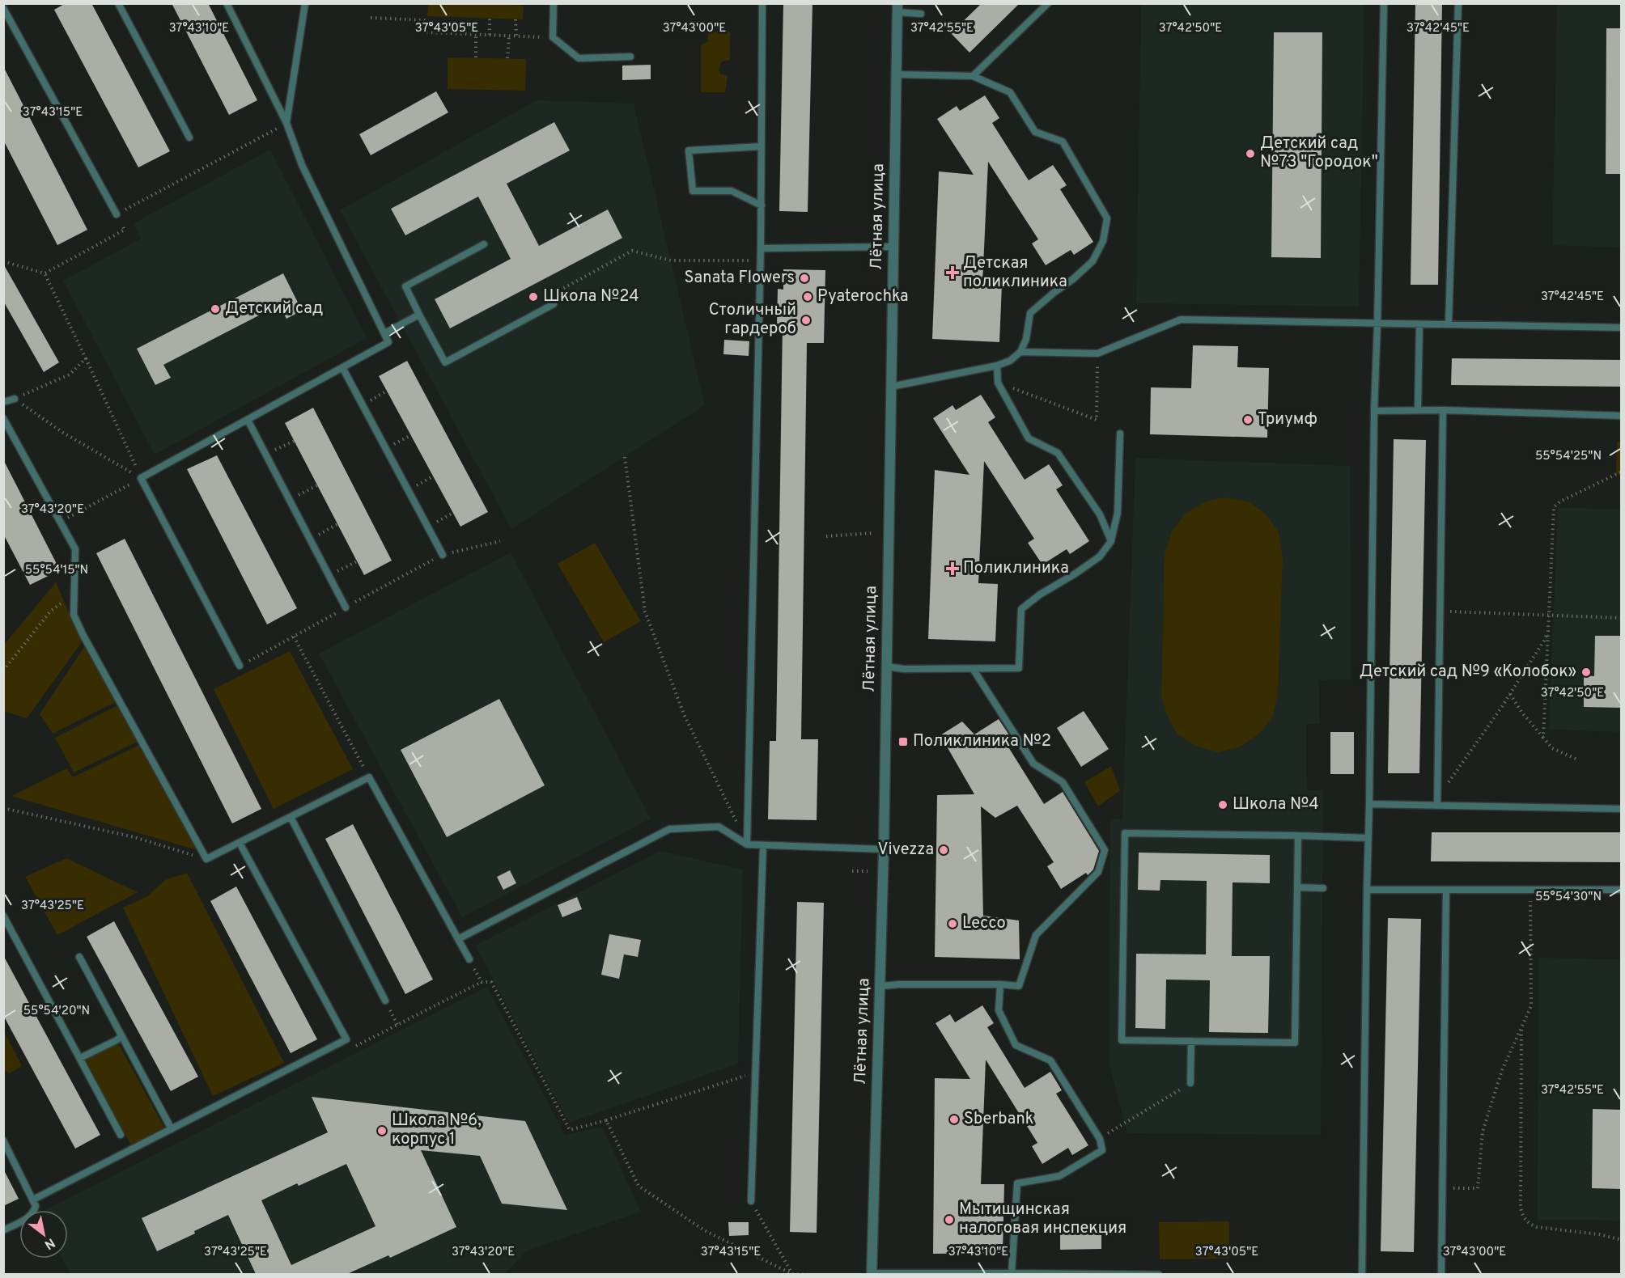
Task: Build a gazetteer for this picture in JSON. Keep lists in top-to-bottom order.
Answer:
{
  "streets": {
    "street": ["Лётная улица"]
  },
  "places": {
    "other": [
      "Детский сад №73 \"Городок\"",
      "Sanata Flowers",
      "Школа №24",
      "Pyaterochka",
      "Детский сад",
      "Столичный гардероб",
      "Триумф",
      "Детский сад №9 «Колобок»",
      "Школа №4",
      "Vivezza",
      "Lecco",
      "Sberbank",
      "Школа №6, корпус 1",
      "Мытищинская налоговая инспекция"
    ],
    "health": ["Детская поликлиника", "Поликлиника"],
    "transit": ["Поликлиника №2"]
  },
  "north": "bottom right",
  "coordinates": [
    "37°42'45\"E",
    "37°43'10\"E",
    "37°43'05\"E",
    "37°43'00\"E",
    "37°42'55\"E",
    "37°42'50\"E",
    "37°43'15\"E",
    "55°54'25\"N",
    "37°43'20\"E",
    "55°54'15\"N",
    "55°54'30\"N",
    "37°43'25\"E",
    "55°54'20\"N"
  ]
}
